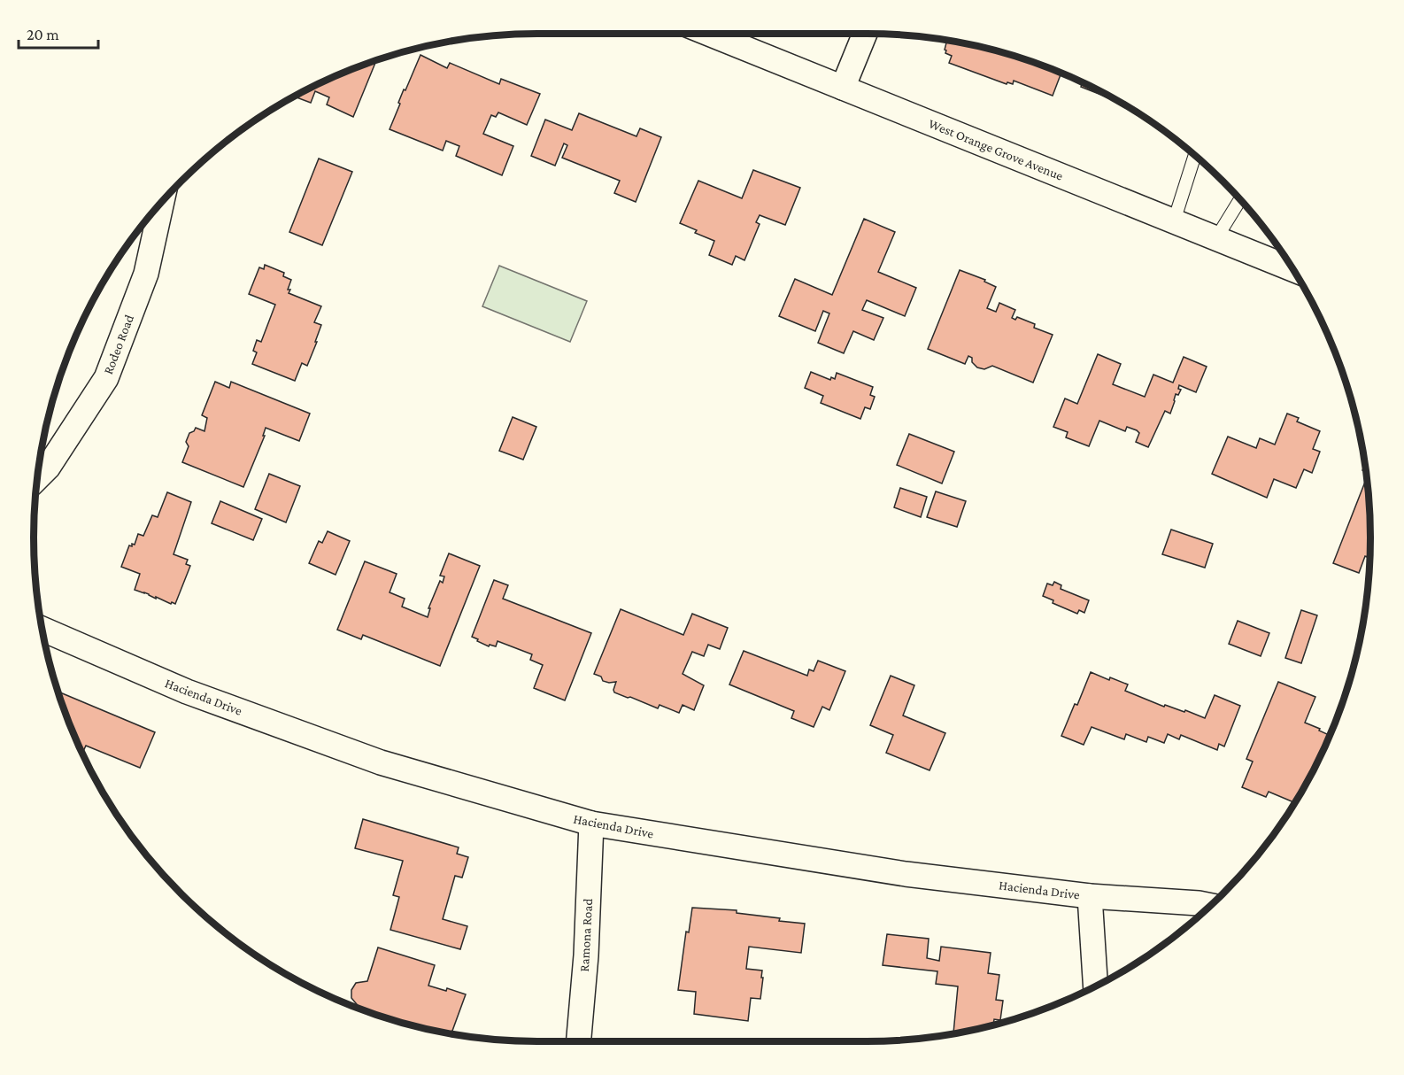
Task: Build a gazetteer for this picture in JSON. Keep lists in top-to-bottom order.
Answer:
{
  "streets": {
    "street": [
      "West Orange Grove Avenue",
      "Rodeo Road",
      "Hacienda Drive",
      "Ramona Road"
    ]
  },
  "crossings": [
    ["Hacienda Drive", "Ramona Road"]
  ],
  "scale_bar": "20 m"
}
